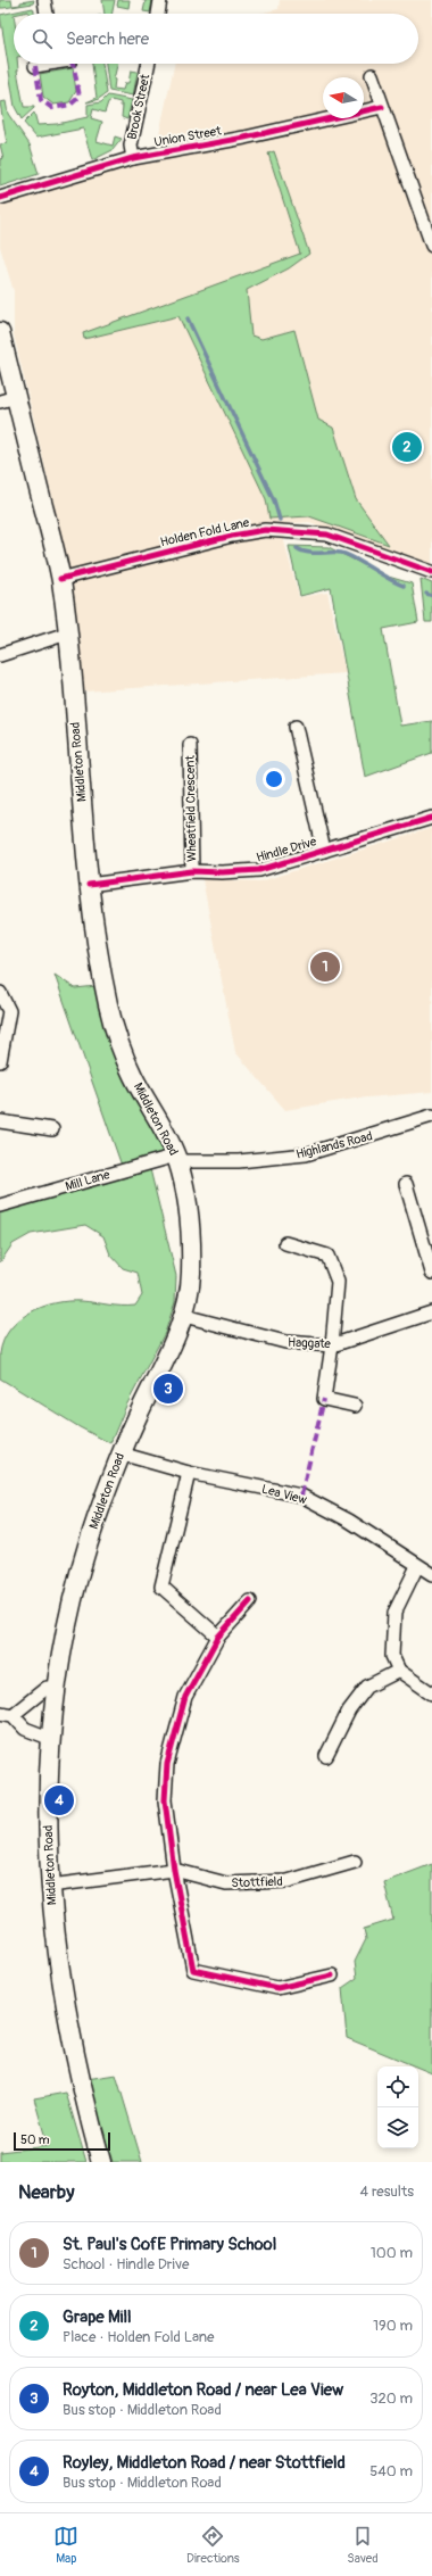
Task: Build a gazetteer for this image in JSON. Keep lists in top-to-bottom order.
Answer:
{
  "streets": {
    "main road": ["Middleton Road"],
    "street": [
      "Brook Street",
      "Union Street",
      "Holden Fold Lane",
      "Wheatfield Crescent",
      "Hindle Drive",
      "Highlands Road",
      "Mill Lane",
      "Haggate",
      "Lea View",
      "Stottfield"
    ]
  },
  "crossings": [
    ["Brook Street", "Union Street"],
    ["Holden Fold Lane", "Middleton Road"],
    ["Middleton Road", "Hindle Drive"],
    ["Middleton Road", "Highlands Road"],
    ["Middleton Road", "Mill Lane"],
    ["Middleton Road", "Haggate"],
    ["Middleton Road", "Lea View"],
    ["Middleton Road", "Stottfield"],
    ["Wheatfield Crescent", "Hindle Drive"],
    ["Highlands Road", "Mill Lane"]
  ],
  "scale_bar": "50 m",
  "north": "left",
  "page": {
    "search": "Search here",
    "pins": [
      "2",
      "1",
      "3",
      "4"
    ],
    "scale": "50 m",
    "heading": ["Nearby", "4 results"],
    "list": [
      {
        "mark": "1",
        "name": "St. Paul's CofE Primary School",
        "note": "School · Hindle Drive",
        "value": "100 m"
      },
      {
        "mark": "2",
        "name": "Grape Mill",
        "note": "Place · Holden Fold Lane",
        "value": "190 m"
      },
      {
        "mark": "3",
        "name": "Royton, Middleton Road / near Lea View",
        "note": "Bus stop · Middleton Road",
        "value": "320 m"
      },
      {
        "mark": "4",
        "name": "Royley, Middleton Road / near Stottfield",
        "note": "Bus stop · Middleton Road",
        "value": "540 m"
      }
    ],
    "nav": ["Map", "Directions", "Saved"]
  }
}
